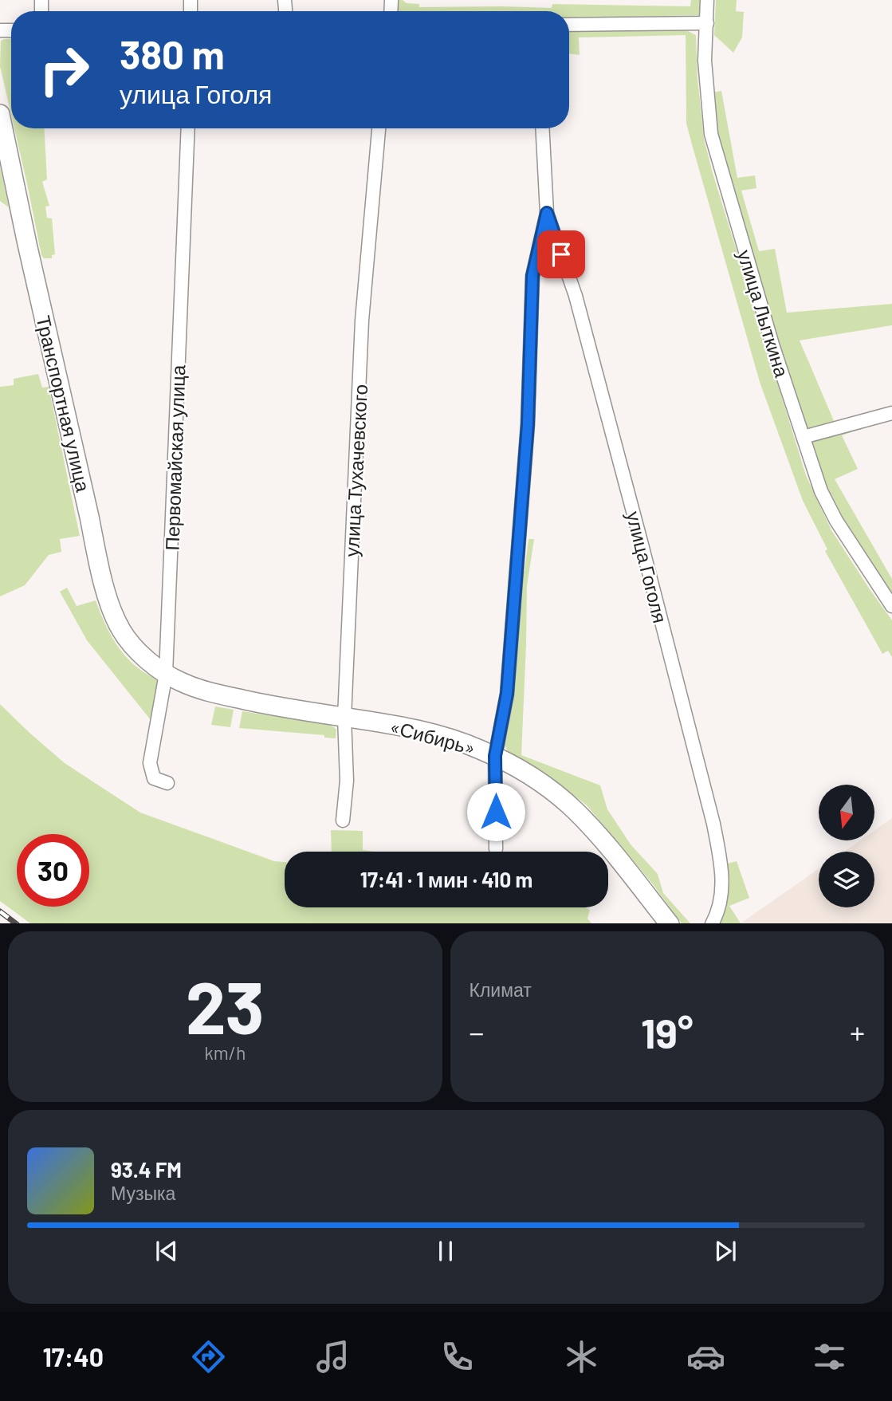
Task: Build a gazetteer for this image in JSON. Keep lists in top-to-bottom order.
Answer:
{
  "streets": {
    "highway": ["Транспортная улица", "«Сибирь»"],
    "street": [
      "улица Лыткина",
      "Первомайская улица",
      "улица Тухачевского",
      "улица Гоголя"
    ]
  },
  "crossings": [
    ["Транспортная улица", "Первомайская улица"],
    ["Транспортная улица", "«Сибирь»"],
    ["Первомайская улица", "«Сибирь»"],
    ["улица Тухачевского", "«Сибирь»"]
  ],
  "north": "bottom",
  "page": {
    "turn": ["380 m", "улица Гоголя"],
    "limit": "30",
    "trip": "17:41 · 1 мин · 410 m",
    "tile": [
      ["23", "km/h"],
      "Климат"
    ],
    "heat": ["−", "19°", "+"],
    "song": ["93.4 FM", "Музыка"],
    "tabs": "17:40"
  }
}
